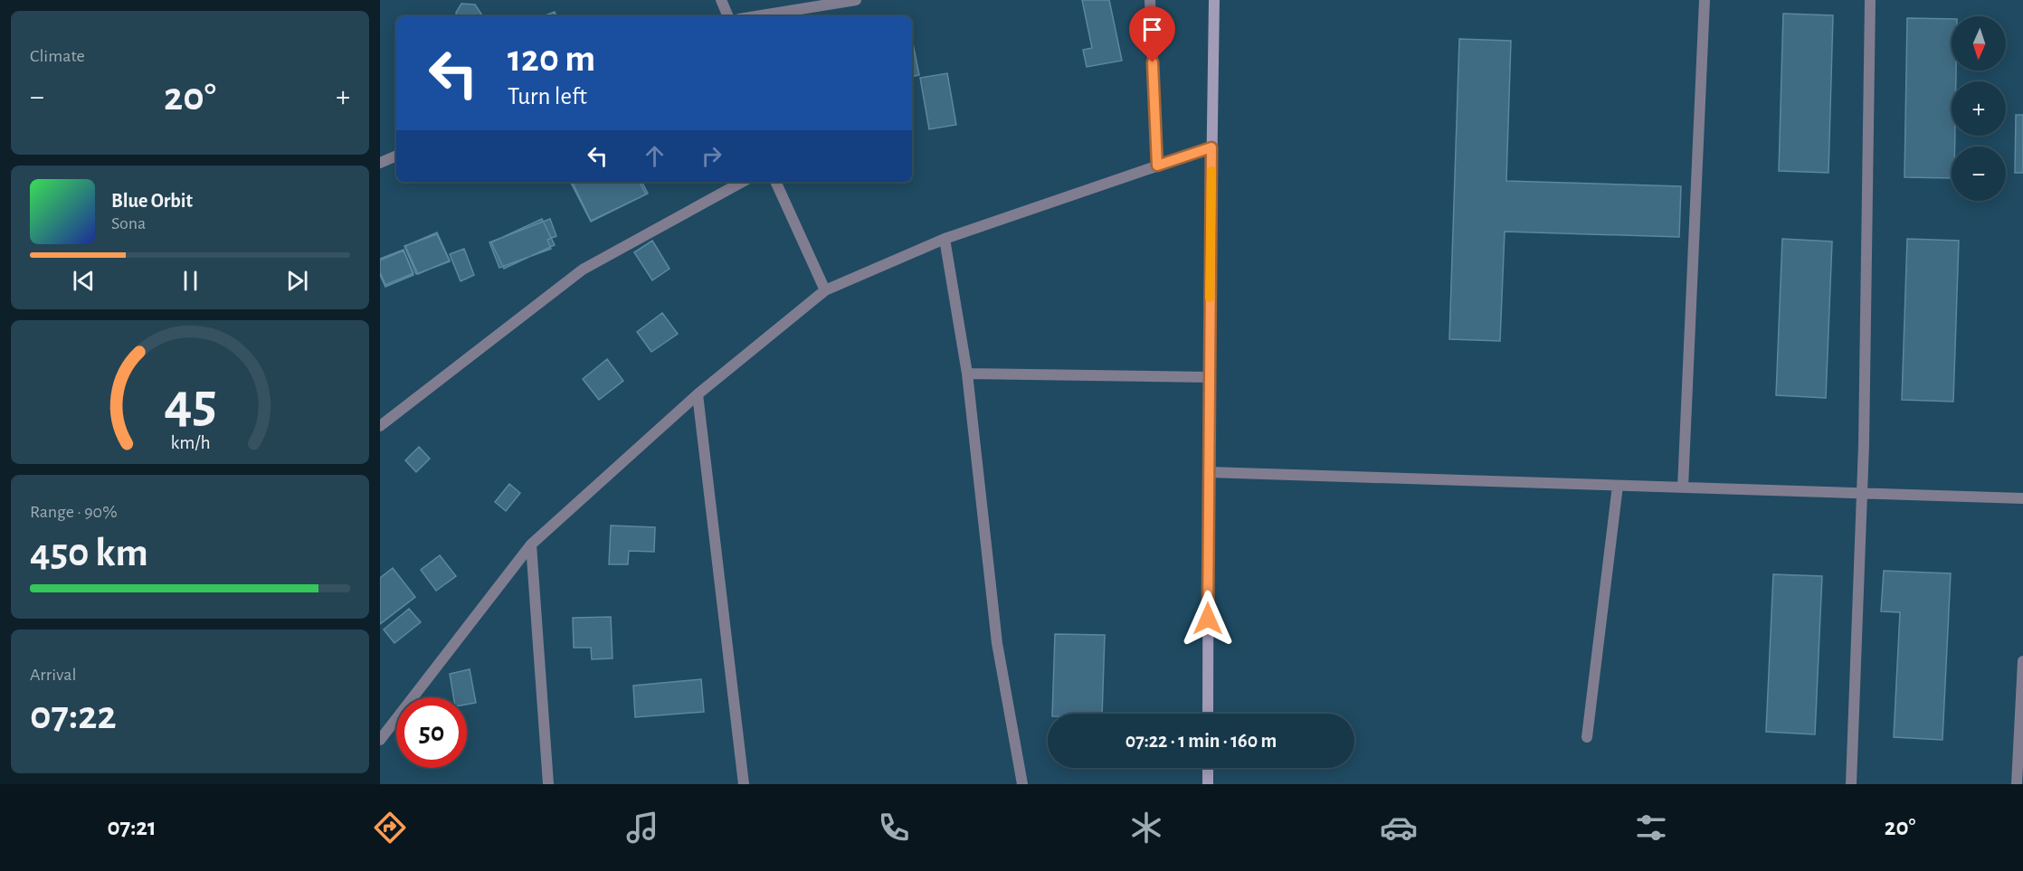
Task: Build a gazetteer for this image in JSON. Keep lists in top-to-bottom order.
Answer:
{
  "north": "bottom",
  "page": {
    "tile": [
      "Climate",
      ["Range · 90%", "450 km"],
      ["Arrival", "07:22"]
    ],
    "map_buttons": ["+", "−"],
    "turn": ["120 m", "Turn left"],
    "heat": ["−", "20°", "+"],
    "song": ["Blue Orbit", "Sona"],
    "limit": "50",
    "trip": "07:22 · 1 min · 160 m",
    "tabs": ["07:21", "20°"],
    "gauge": ["45", "km/h"]
  }
}
